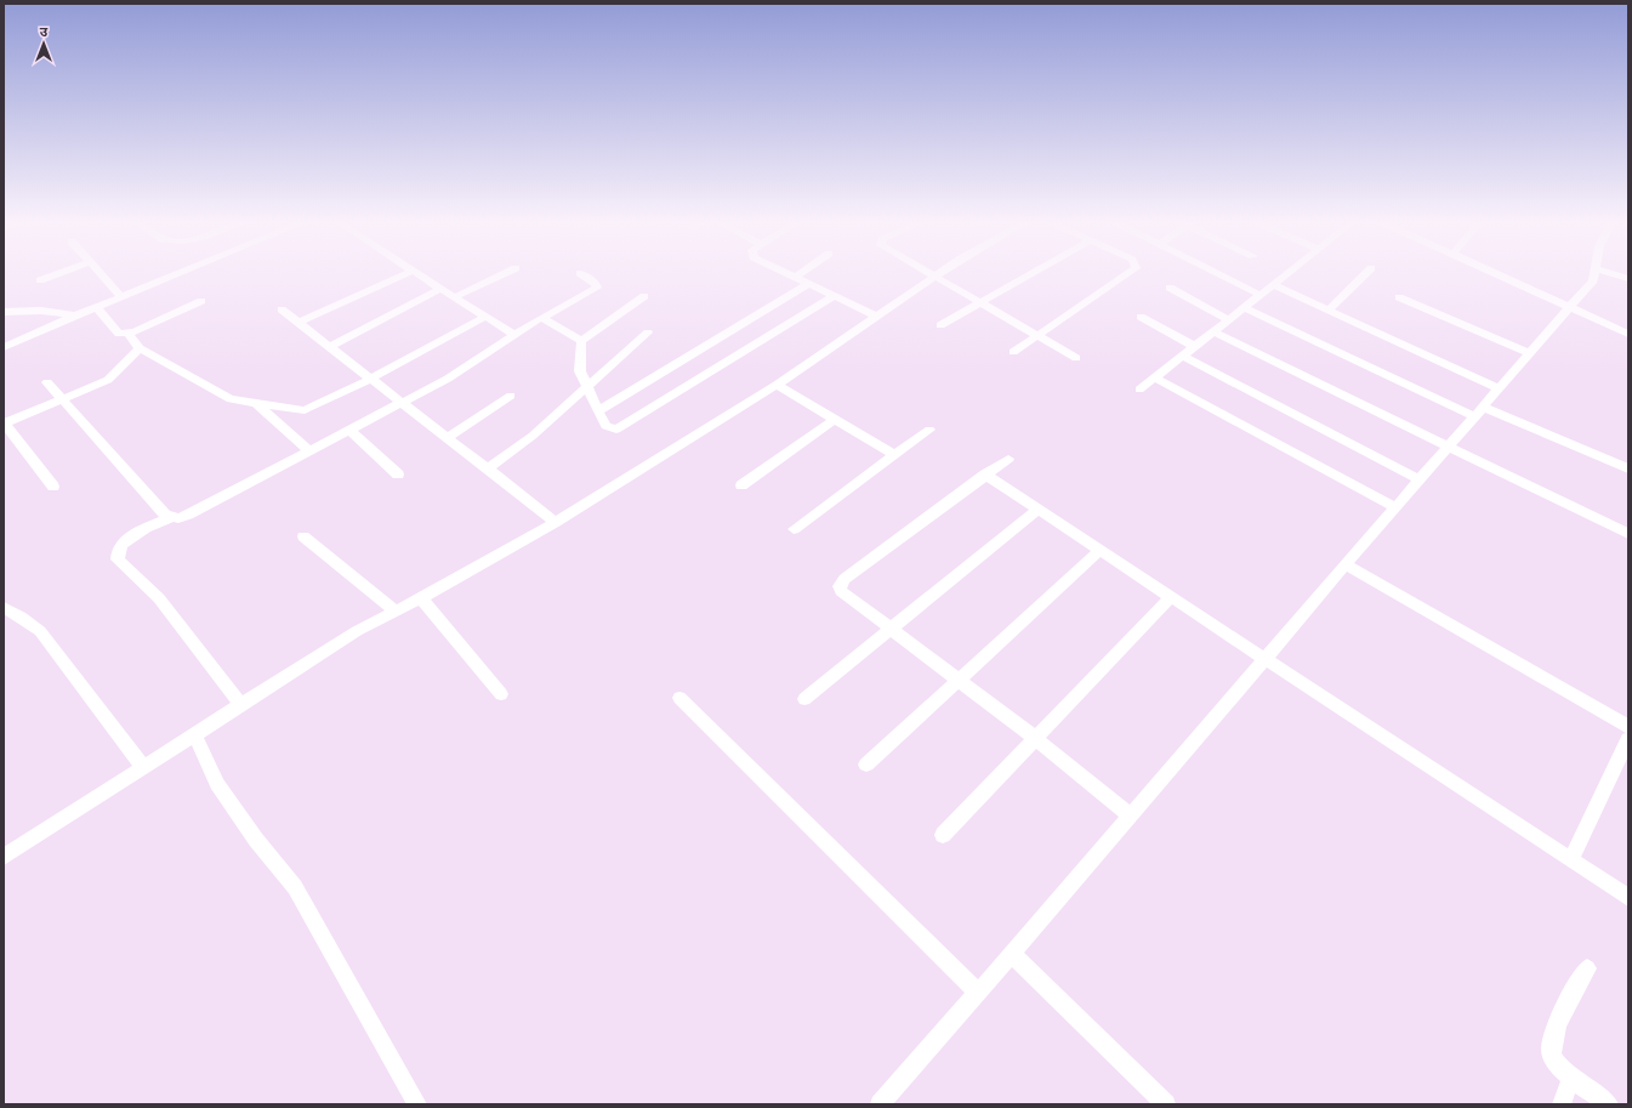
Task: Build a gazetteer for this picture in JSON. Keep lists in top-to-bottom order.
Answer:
{
  "north": "top"
}
